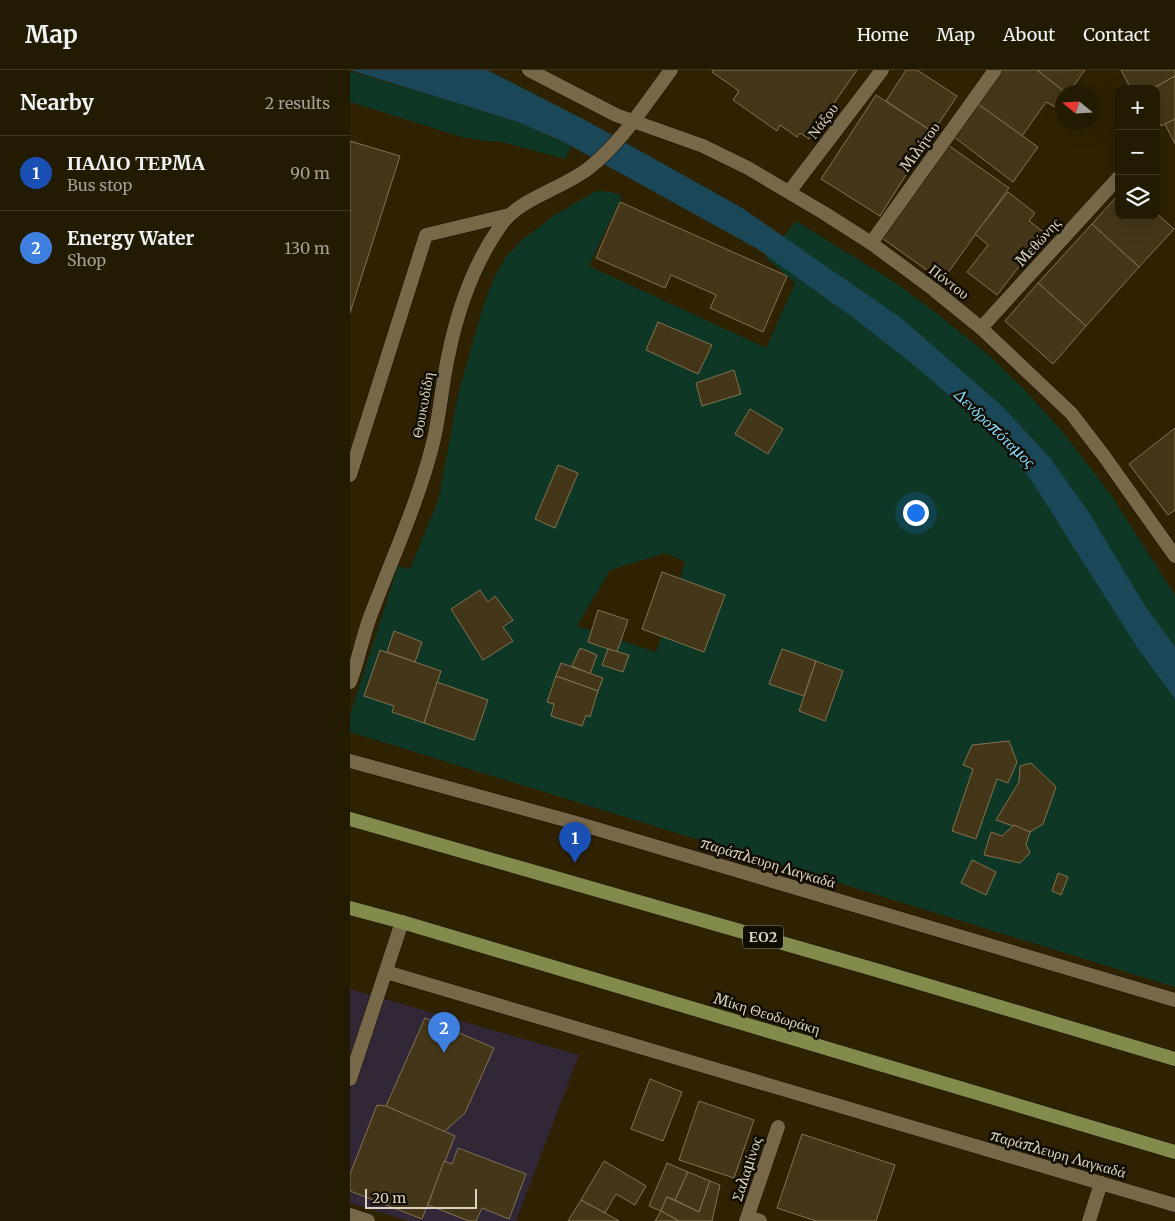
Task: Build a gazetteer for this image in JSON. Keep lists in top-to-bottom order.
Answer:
{
  "streets": {
    "highway": ["ΕΟ2", "Μίκη Θεοδωράκη"],
    "street": [
      "Νάξου",
      "Μιλήτου",
      "Μεθώνης",
      "Πόντου",
      "Θουκυδίδη",
      "παράπλευρη Λαγκαδά",
      "Σαλαμίνος"
    ]
  },
  "crossings": [
    ["Νάξου", "Πόντου"],
    ["Μιλήτου", "Πόντου"],
    ["Μεθώνης", "Πόντου"],
    ["Πόντου", "Θουκυδίδη"]
  ],
  "water": ["Δενδροπόταμος"],
  "scale_bar": "20 m",
  "north": "left",
  "page": {
    "header": "Map",
    "nav": [
      "Home",
      "Map",
      "About",
      "Contact"
    ],
    "heading": ["Nearby", "2 results"],
    "map_buttons": ["+", "−"],
    "list": [
      {
        "mark": "1",
        "name": "ΠΑΛΙΟ ΤΕΡΜΑ",
        "note": "Bus stop",
        "value": "90 m"
      },
      {
        "mark": "2",
        "name": "Energy Water",
        "note": "Shop",
        "value": "130 m"
      }
    ],
    "pins": ["1", "2"],
    "scale": "20 m"
  }
}
